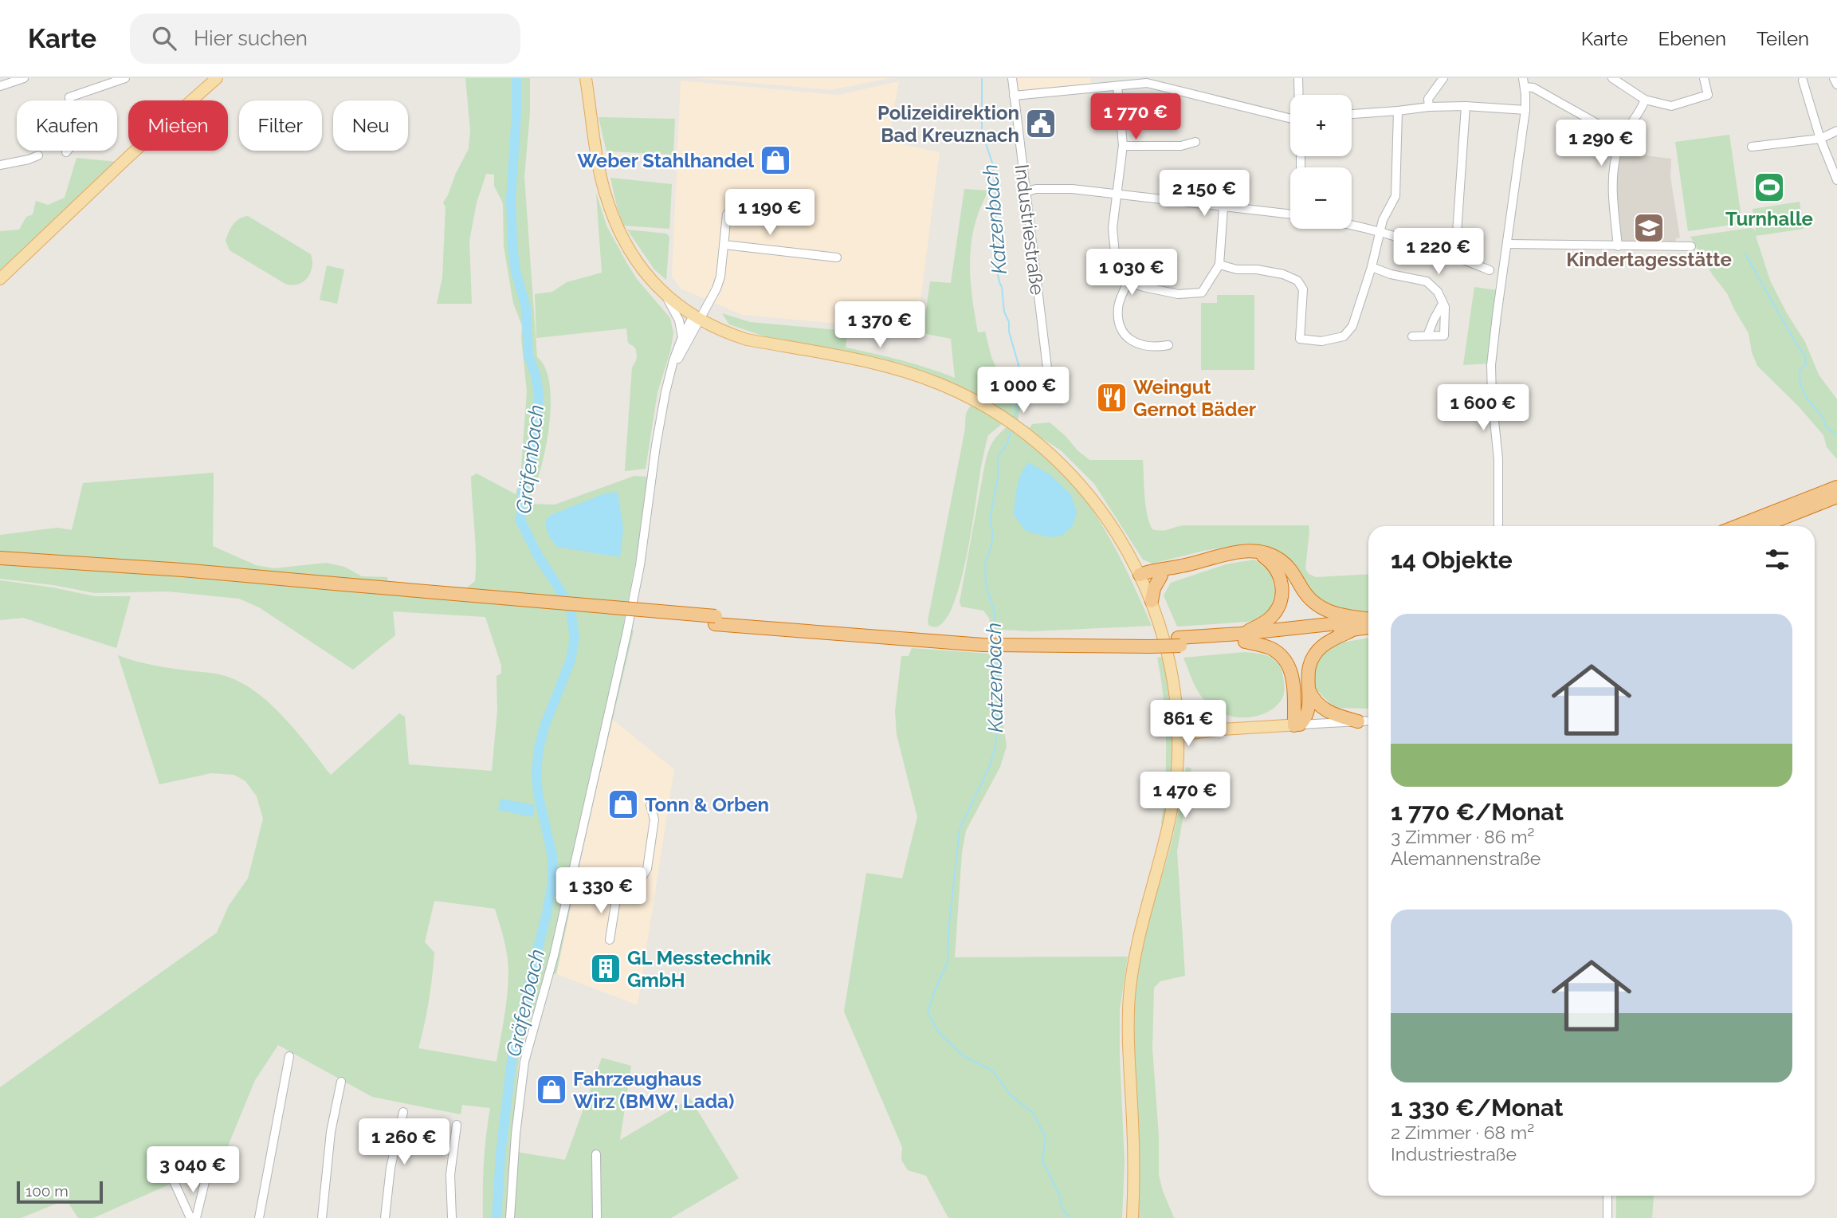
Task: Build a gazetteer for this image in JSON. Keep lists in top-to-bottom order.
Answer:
{
  "streets": {
    "street": ["Industriestraße"]
  },
  "water": ["Katzenbach", "Gräfenbach"],
  "places": {
    "public building": ["Polizeidirektion Bad Kreuznach"],
    "shop": ["Weber Stahlhandel", "Tonn & Orben", "Fahrzeughaus Wirz (BMW, Lada)"],
    "sports": ["Turnhalle"],
    "school or university": ["Kindertagesstätte"],
    "restaurant": ["Weingut Gernot Bäder"],
    "building": ["GL Messtechnik GmbH"]
  },
  "scale_bar": "100 m",
  "page": {
    "header": "Karte",
    "search": "Hier suchen",
    "nav": ["Karte", "Ebenen", "Teilen"],
    "price": [
      "1 770 €",
      "1 290 €",
      "2 150 €",
      "1 190 €",
      "1 220 €",
      "1 030 €",
      "1 370 €",
      "1 000 €",
      "1 600 €",
      "861 €",
      "1 470 €",
      "1 330 €",
      "1 260 €",
      "3 040 €"
    ],
    "map_buttons": ["+", "−"],
    "chip": [
      "Kaufen",
      "Mieten",
      "Filter",
      "Neu"
    ],
    "heading": "14 Objekte",
    "list": [
      {
        "name": "1 770 €/Monat",
        "note": "3 Zimmer · 86 m² · Alemannenstraße"
      },
      {
        "name": "1 330 €/Monat",
        "note": "2 Zimmer · 68 m² · Industriestraße"
      }
    ],
    "scale": "100 m"
  }
}
